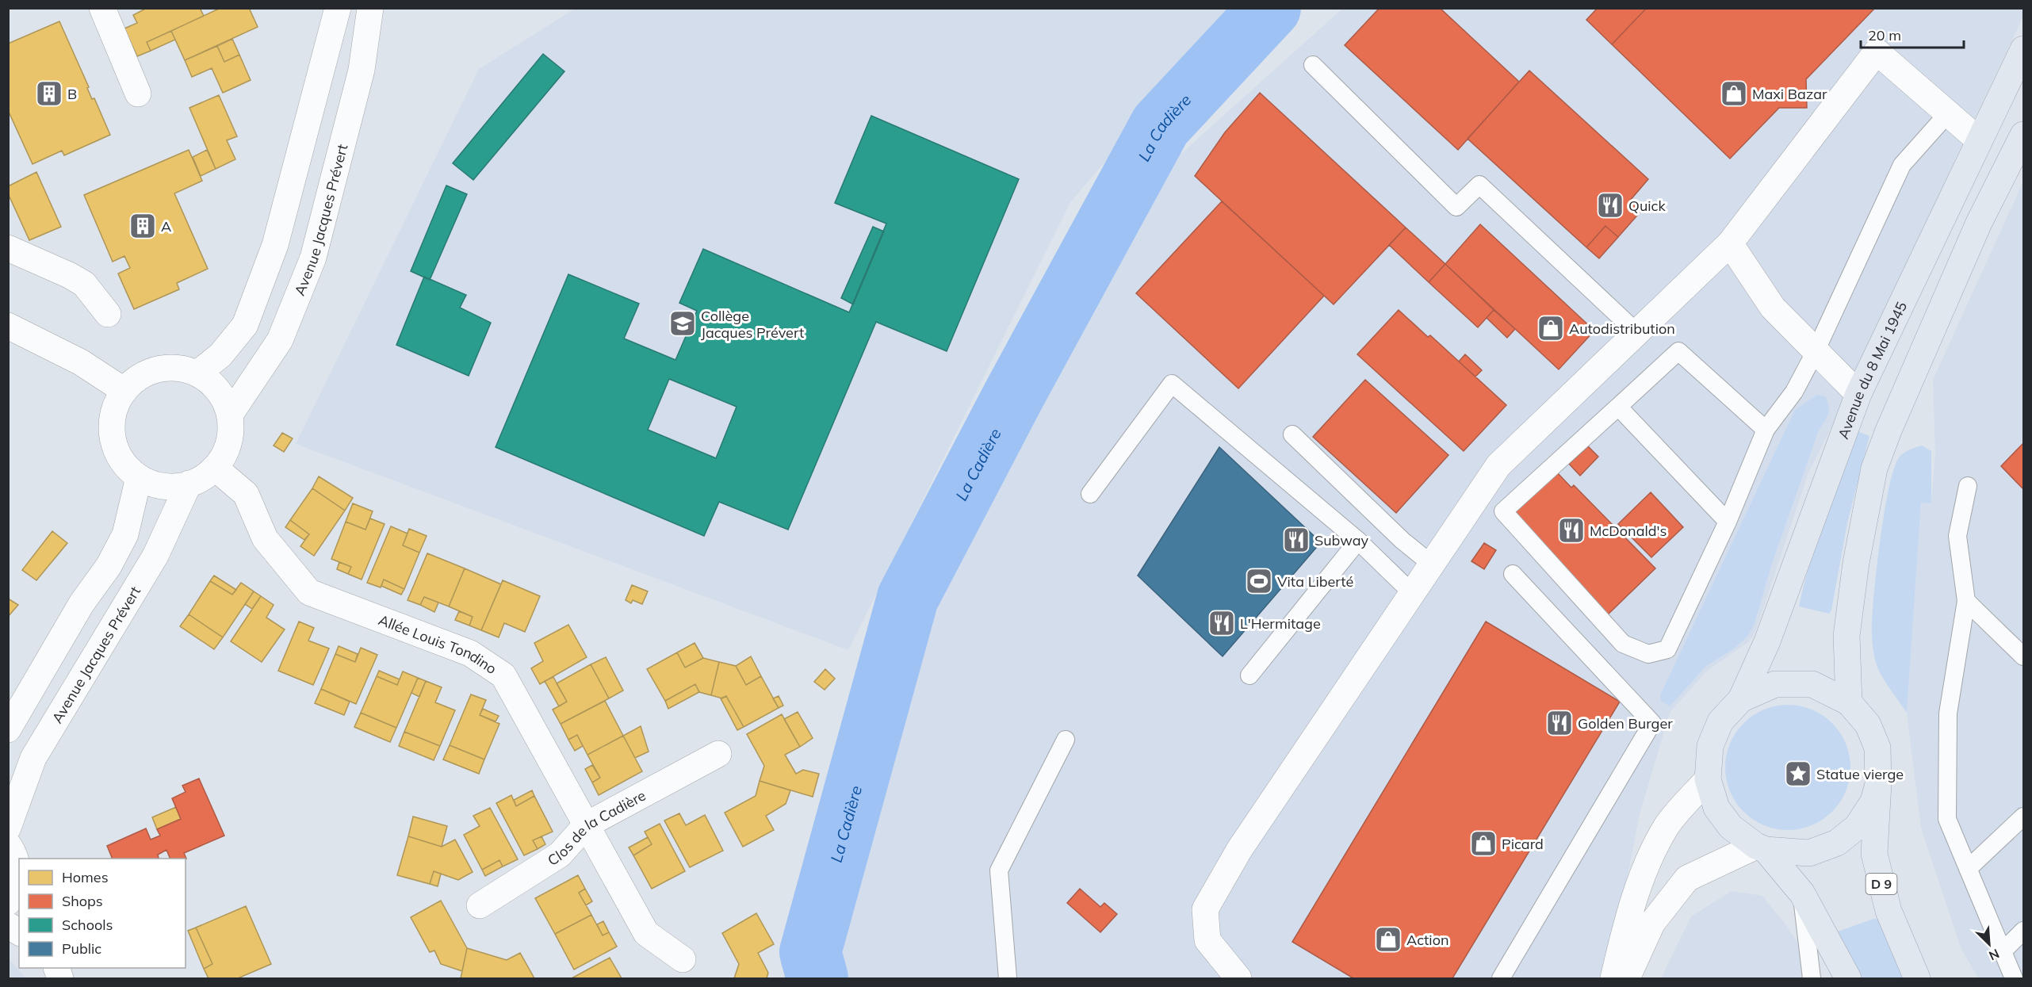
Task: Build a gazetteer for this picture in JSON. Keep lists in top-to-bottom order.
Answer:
{
  "streets": {
    "main road": ["Avenue du 8 Mai 1945", "D 9"],
    "street": ["Avenue Jacques Prévert", "Allée Louis Tondino", "Clos de la Cadière"]
  },
  "crossings": [
    ["Avenue Jacques Prévert", "Allée Louis Tondino"],
    ["Allée Louis Tondino", "Clos de la Cadière"]
  ],
  "water": ["La Cadière"],
  "places": {
    "building": ["B", "A"],
    "shop": [
      "Maxi Bazar",
      "Autodistribution",
      "Picard",
      "Action"
    ],
    "restaurant": [
      "Quick",
      "McDonald's",
      "Subway",
      "L'Hermitage",
      "Golden Burger"
    ],
    "school or university": ["Collège Jacques Prévert"],
    "sports": ["Vita Liberté"],
    "place": ["Statue vierge"]
  },
  "legend": [
    "Homes",
    "Shops",
    "Schools",
    "Public"
  ],
  "scale_bar": "20 m",
  "north": "bottom right"
}
